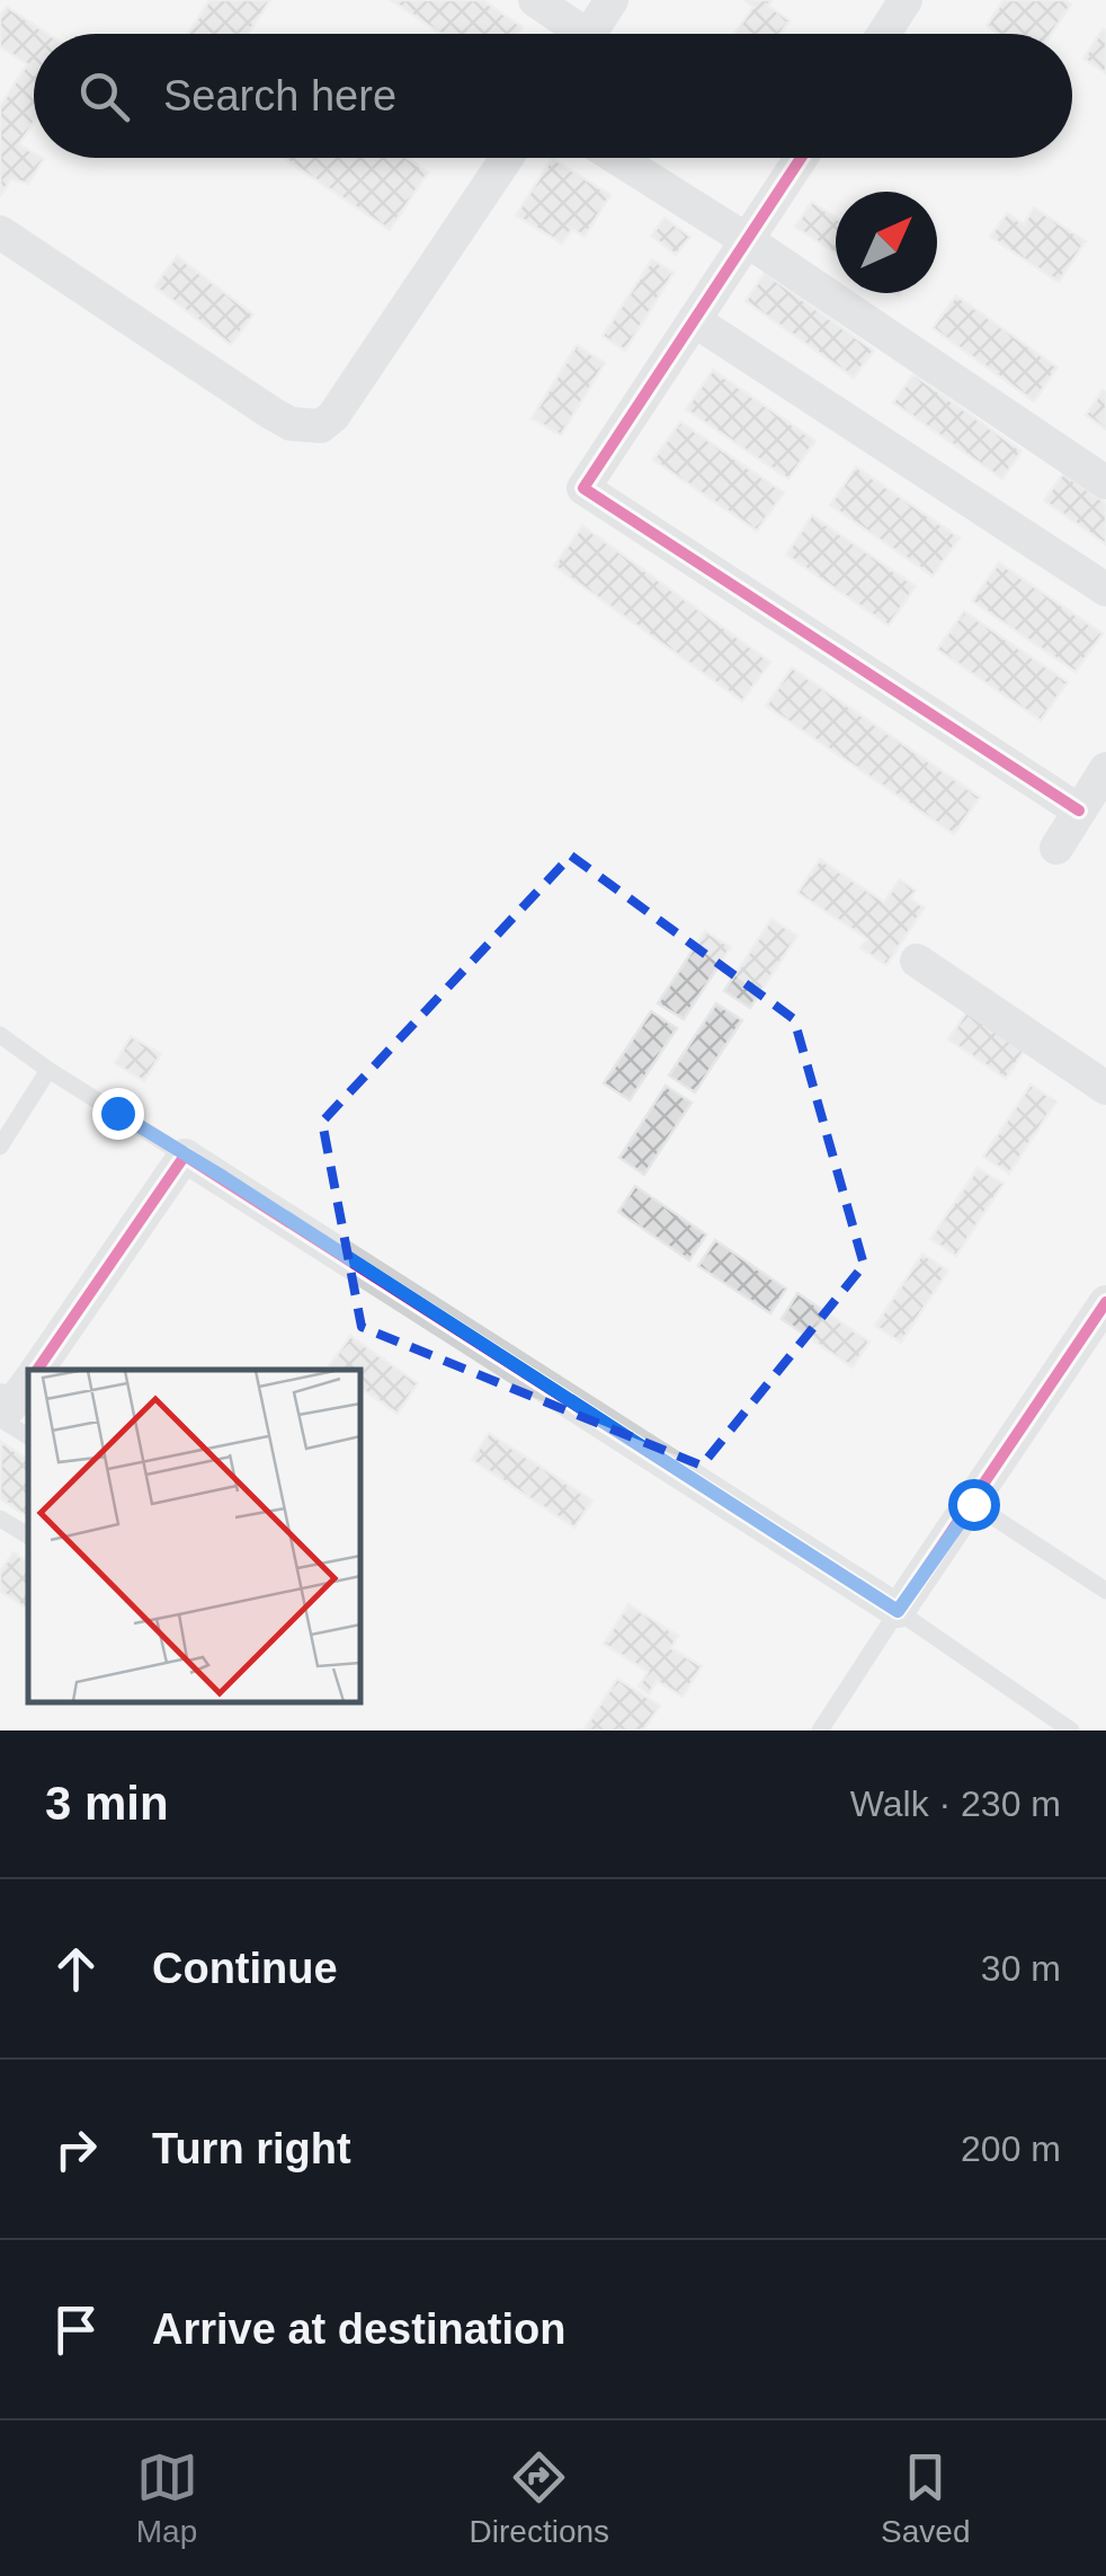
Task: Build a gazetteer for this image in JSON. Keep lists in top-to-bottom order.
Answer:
{
  "north": "top right",
  "page": {
    "search": "Search here",
    "heading": ["3 min", "Walk · 230 m"],
    "list": [
      ["Continue", "30 m"],
      ["Turn right", "200 m"],
      "Arrive at destination"
    ],
    "nav": ["Map", "Directions", "Saved"]
  }
}
